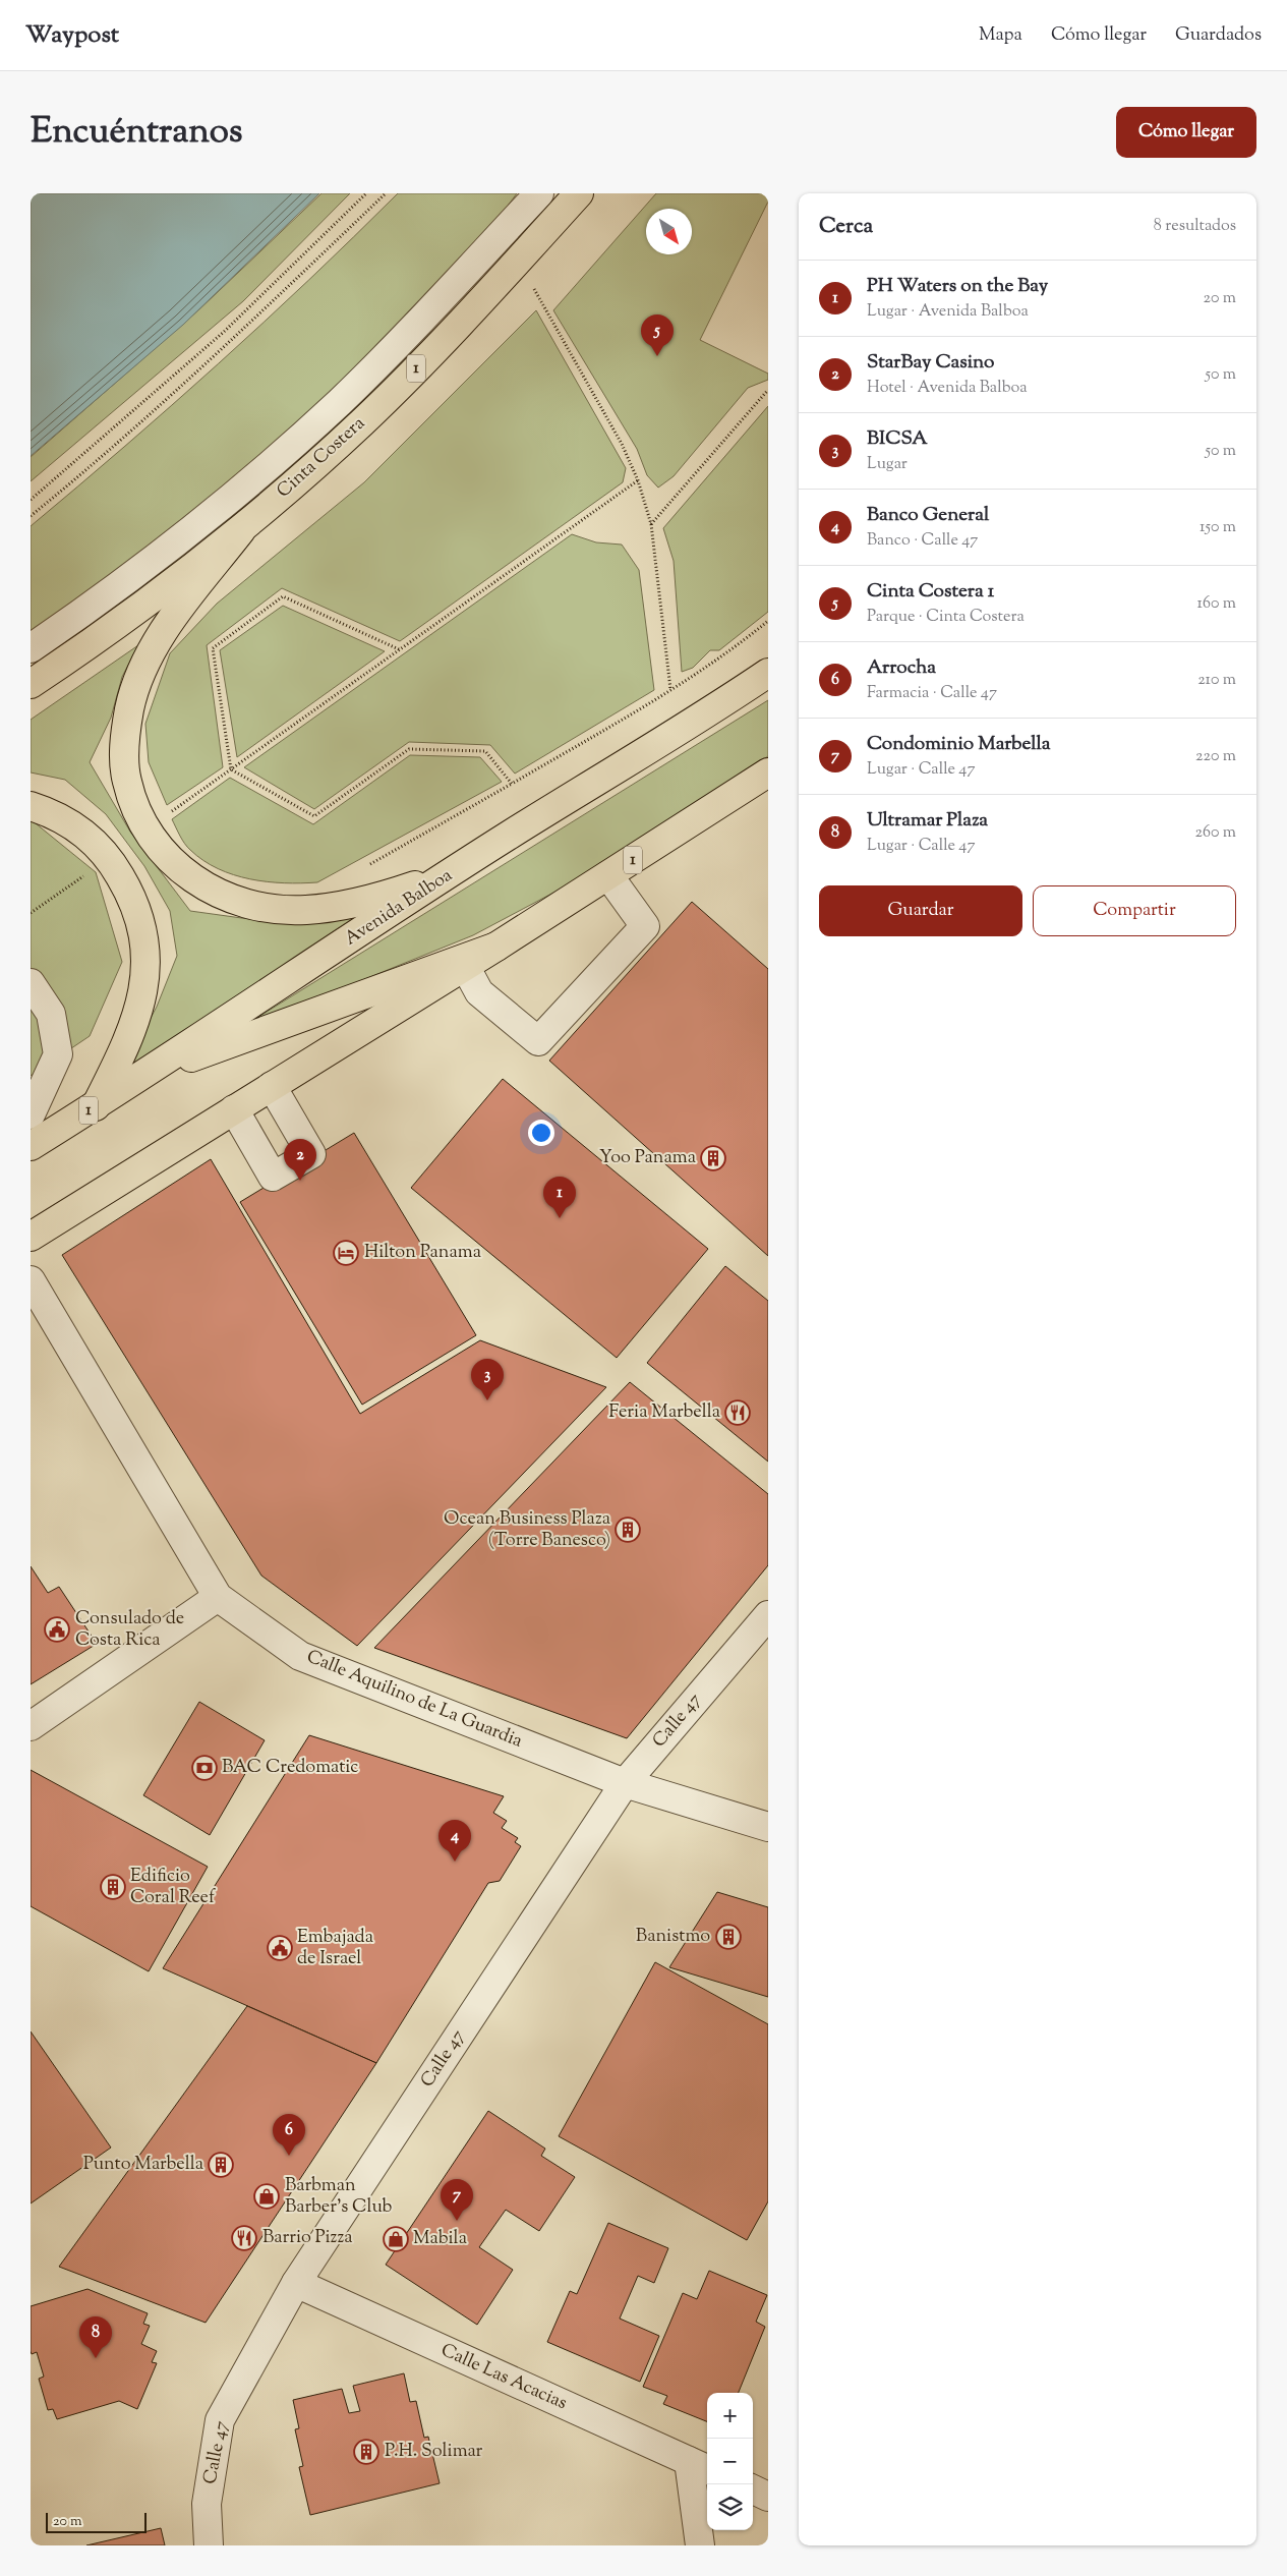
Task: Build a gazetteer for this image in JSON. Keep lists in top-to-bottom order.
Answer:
{
  "streets": {
    "main road": ["1", "Cinta Costera", "Avenida Balboa"],
    "street": ["Calle Aquilino de La Guardia", "Calle 47", "Calle Las Acacias"]
  },
  "crossings": [
    ["Calle Aquilino de La Guardia", "Calle 47"],
    ["Calle 47", "Calle Las Acacias"]
  ],
  "places": {
    "building": [
      "Yoo Panama",
      "Ocean Business Plaza (Torre Banesco)",
      "Edificio Coral Reef",
      "Banistmo",
      "Punto Marbella",
      "P.H. Solimar"
    ],
    "hotel": ["Hilton Panama"],
    "restaurant": ["Feria Marbella", "Barrio Pizza"],
    "public building": ["Consulado de Costa Rica", "Embajada de Israel"],
    "bank": ["BAC Credomatic"],
    "shop": ["Barbman Barber's Club", "Mabila"]
  },
  "scale_bar": "20 m",
  "north": "bottom right",
  "page": {
    "header": "Waypost",
    "nav": ["Mapa", "Cómo llegar", "Guardados"],
    "title": "Encuéntranos",
    "buttons": [
      "Cómo llegar",
      ["Guardar", "Compartir"]
    ],
    "heading": ["Cerca", "8 resultados"],
    "list": [
      {
        "mark": "1",
        "name": "PH Waters on the Bay",
        "note": "Lugar · Avenida Balboa",
        "value": "20 m"
      },
      {
        "mark": "2",
        "name": "StarBay Casino",
        "note": "Hotel · Avenida Balboa",
        "value": "50 m"
      },
      {
        "mark": "3",
        "name": "BICSA",
        "note": "Lugar",
        "value": "50 m"
      },
      {
        "mark": "4",
        "name": "Banco General",
        "note": "Banco · Calle 47",
        "value": "150 m"
      },
      {
        "mark": "5",
        "name": "Cinta Costera 1",
        "note": "Parque · Cinta Costera",
        "value": "160 m"
      },
      {
        "mark": "6",
        "name": "Arrocha",
        "note": "Farmacia · Calle 47",
        "value": "210 m"
      },
      {
        "mark": "7",
        "name": "Condominio Marbella",
        "note": "Lugar · Calle 47",
        "value": "220 m"
      },
      {
        "mark": "8",
        "name": "Ultramar Plaza",
        "note": "Lugar · Calle 47",
        "value": "260 m"
      }
    ],
    "pins": [
      "5",
      "2",
      "1",
      "3",
      "4",
      "6",
      "7",
      "8"
    ],
    "map_buttons": ["+", "−"],
    "scale": "20 m"
  }
}
